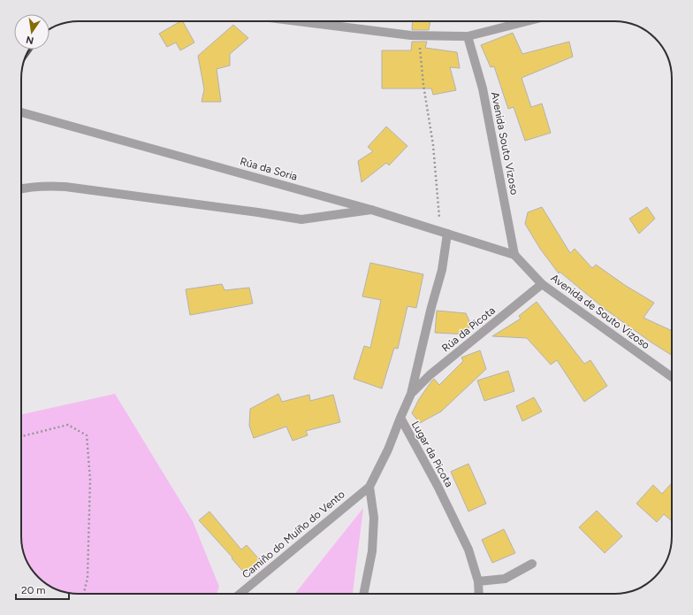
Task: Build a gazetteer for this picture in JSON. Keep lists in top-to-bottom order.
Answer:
{
  "streets": {
    "street": [
      "Avenida Souto Vizoso",
      "Rúa da Soria",
      "Avenida de Souto Vizoso",
      "Rúa da Picota",
      "Lugar da Picota",
      "Camiño do Muíño do Vento"
    ]
  },
  "crossings": [
    ["Avenida Souto Vizoso", "Rúa da Soria"],
    ["Avenida Souto Vizoso", "Avenida de Souto Vizoso"],
    ["Rúa da Soria", "Avenida de Souto Vizoso"],
    ["Rúa da Soria", "Lugar da Picota"],
    ["Avenida de Souto Vizoso", "Rúa da Picota"],
    ["Rúa da Picota", "Lugar da Picota"]
  ],
  "scale_bar": "20 m",
  "north": "bottom"
}
